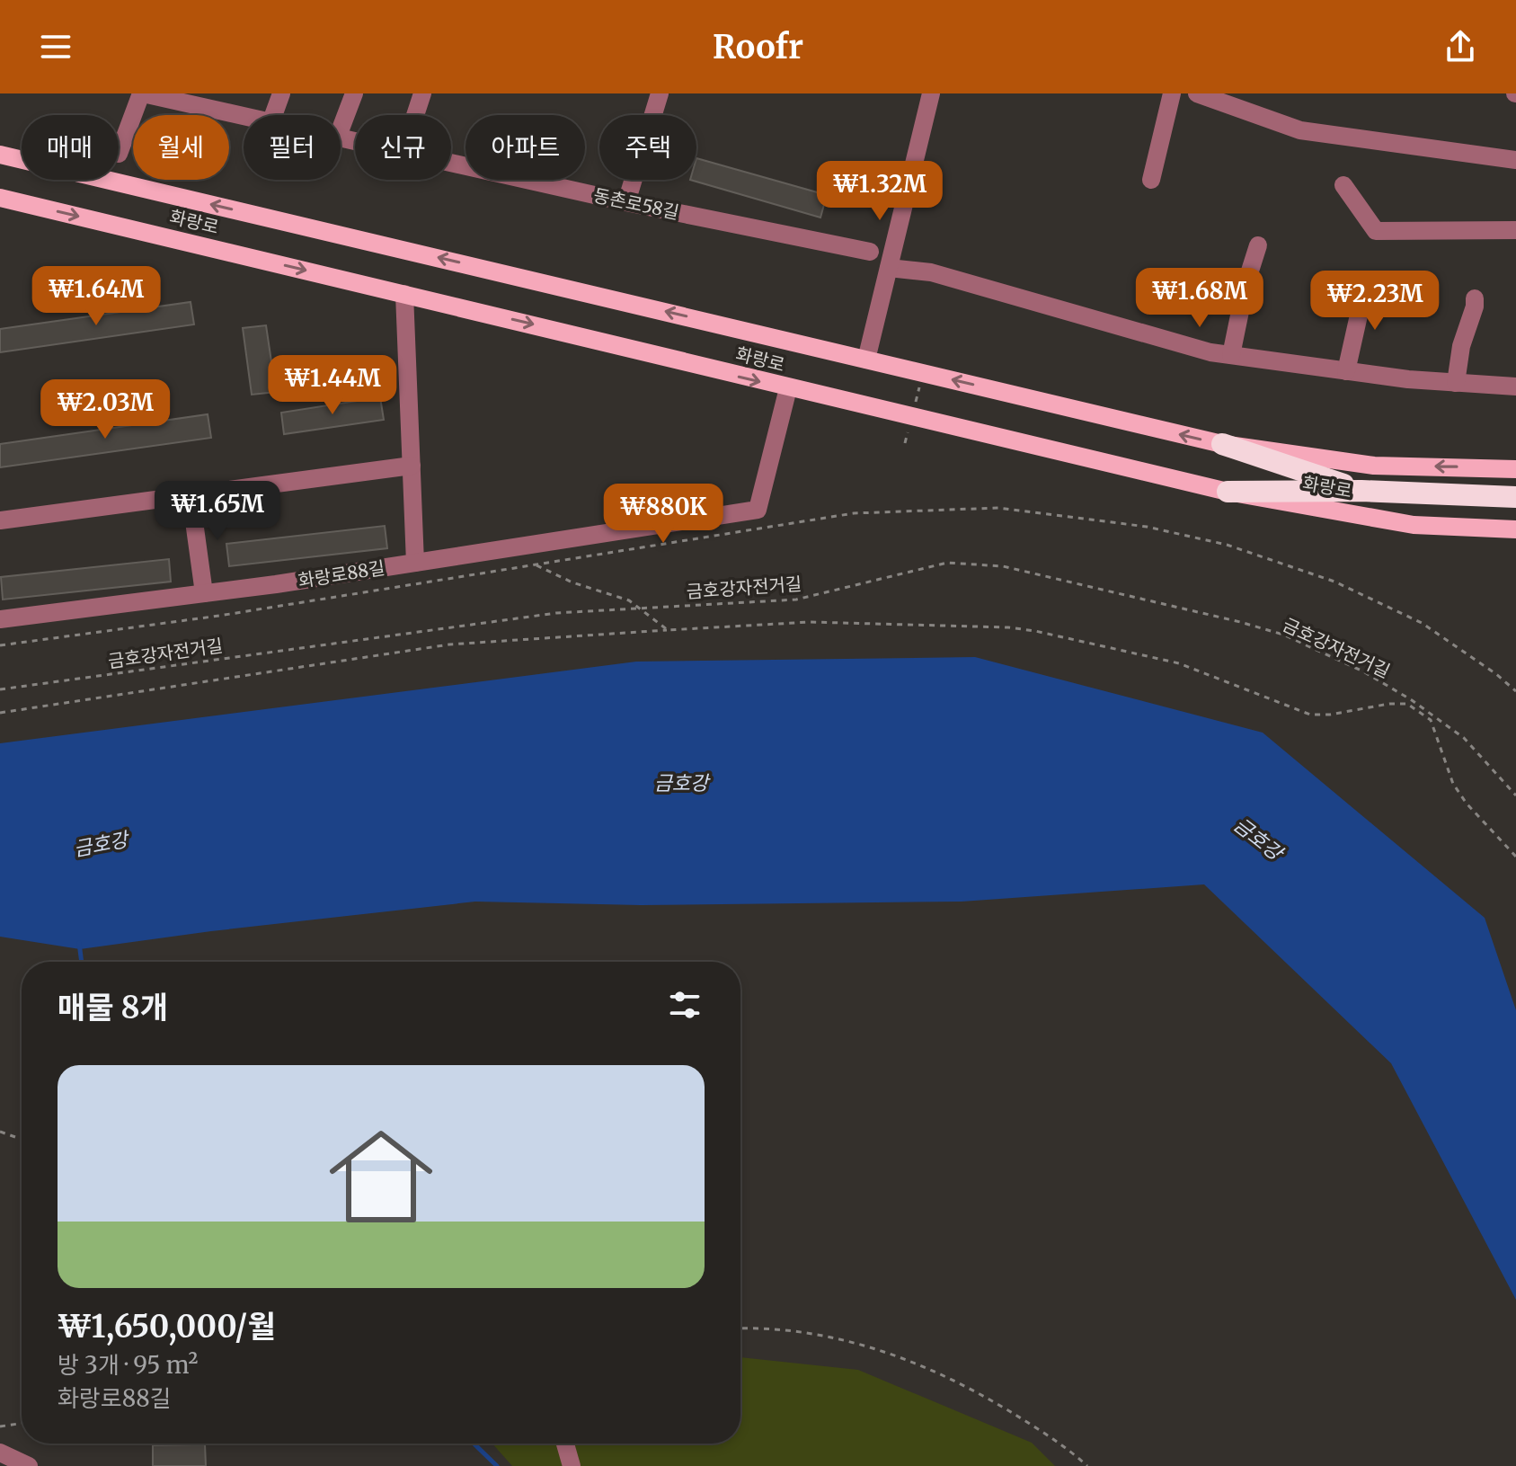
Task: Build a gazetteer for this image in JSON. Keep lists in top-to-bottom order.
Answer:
{
  "streets": {
    "main road": ["화랑로"],
    "street": ["동촌로58길", "화랑로88길"],
    "path": ["금호강자전거길"]
  },
  "crossings": [
    ["화랑로", "화랑로88길"]
  ],
  "water": ["금호강"],
  "page": {
    "header": "Roofr",
    "chip": [
      "매매",
      "월세",
      "필터",
      "신규",
      "아파트",
      "주택"
    ],
    "price": [
      "₩1.32M",
      "₩1.64M",
      "₩1.68M",
      "₩2.23M",
      "₩1.44M",
      "₩2.03M",
      "₩1.65M",
      "₩880K"
    ],
    "heading": "매물 8개",
    "list": [
      {
        "name": "₩1,650,000/월",
        "note": "방 3개 · 95 m² · 화랑로88길"
      }
    ]
  }
}
